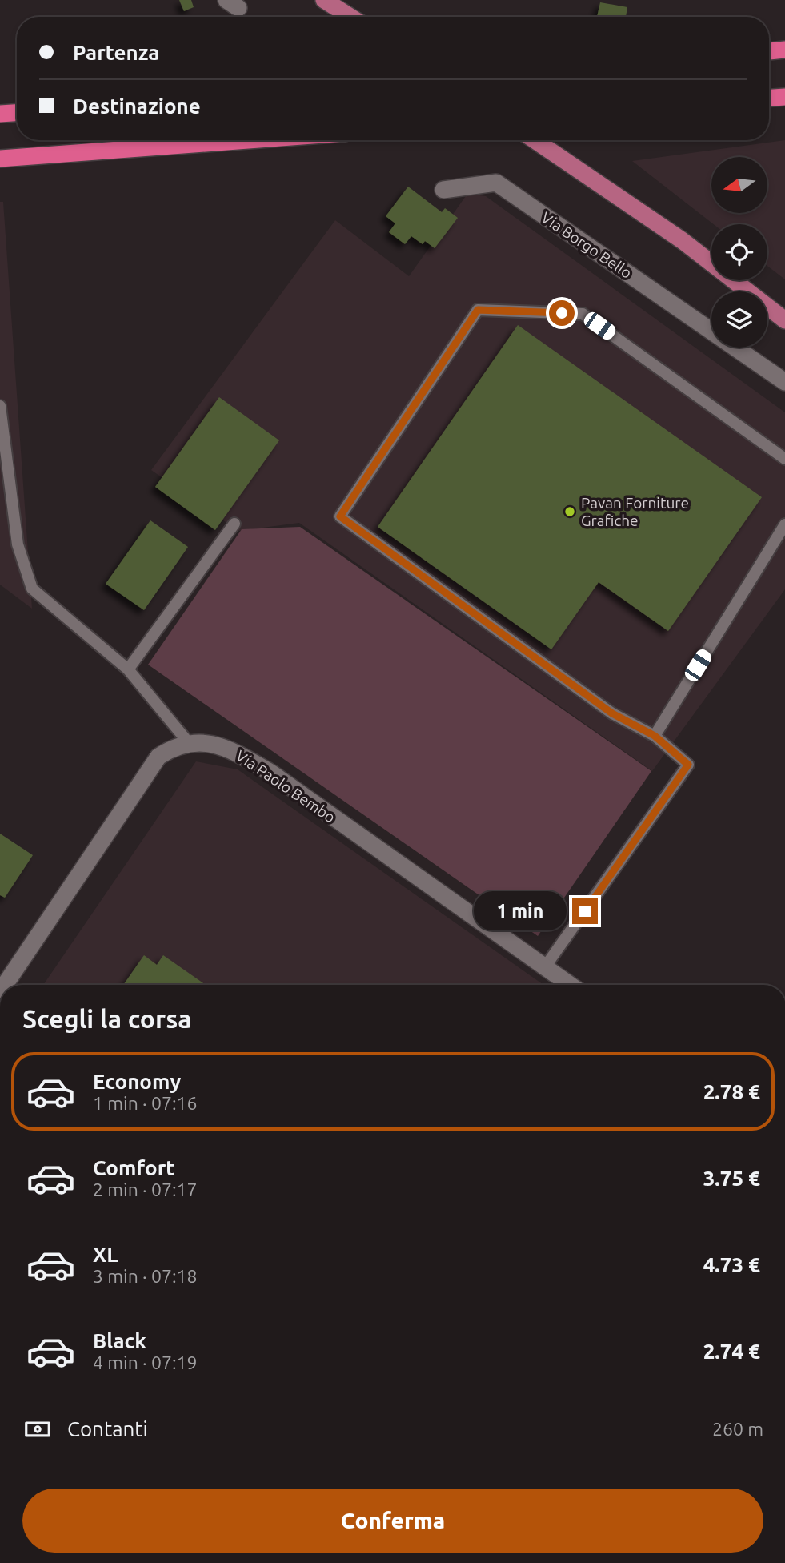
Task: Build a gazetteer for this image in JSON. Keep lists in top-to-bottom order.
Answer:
{
  "streets": {
    "street": ["Via Borgo Bello", "Via Paolo Bembo"]
  },
  "places": ["Pavan Forniture Grafiche"],
  "north": "left",
  "page": {
    "banner": ["Partenza", "Destinazione"],
    "bubble": "1 min",
    "heading": "Scegli la corsa",
    "list": [
      {
        "name": "Economy",
        "note": "1 min · 07:16",
        "value": "2.78 €"
      },
      {
        "name": "Comfort",
        "note": "2 min · 07:17",
        "value": "3.75 €"
      },
      {
        "name": "XL",
        "note": "3 min · 07:18",
        "value": "4.73 €"
      },
      {
        "name": "Black",
        "note": "4 min · 07:19",
        "value": "2.74 €"
      }
    ],
    "pay": ["Contanti", "260 m"],
    "buttons": "Conferma"
  }
}
